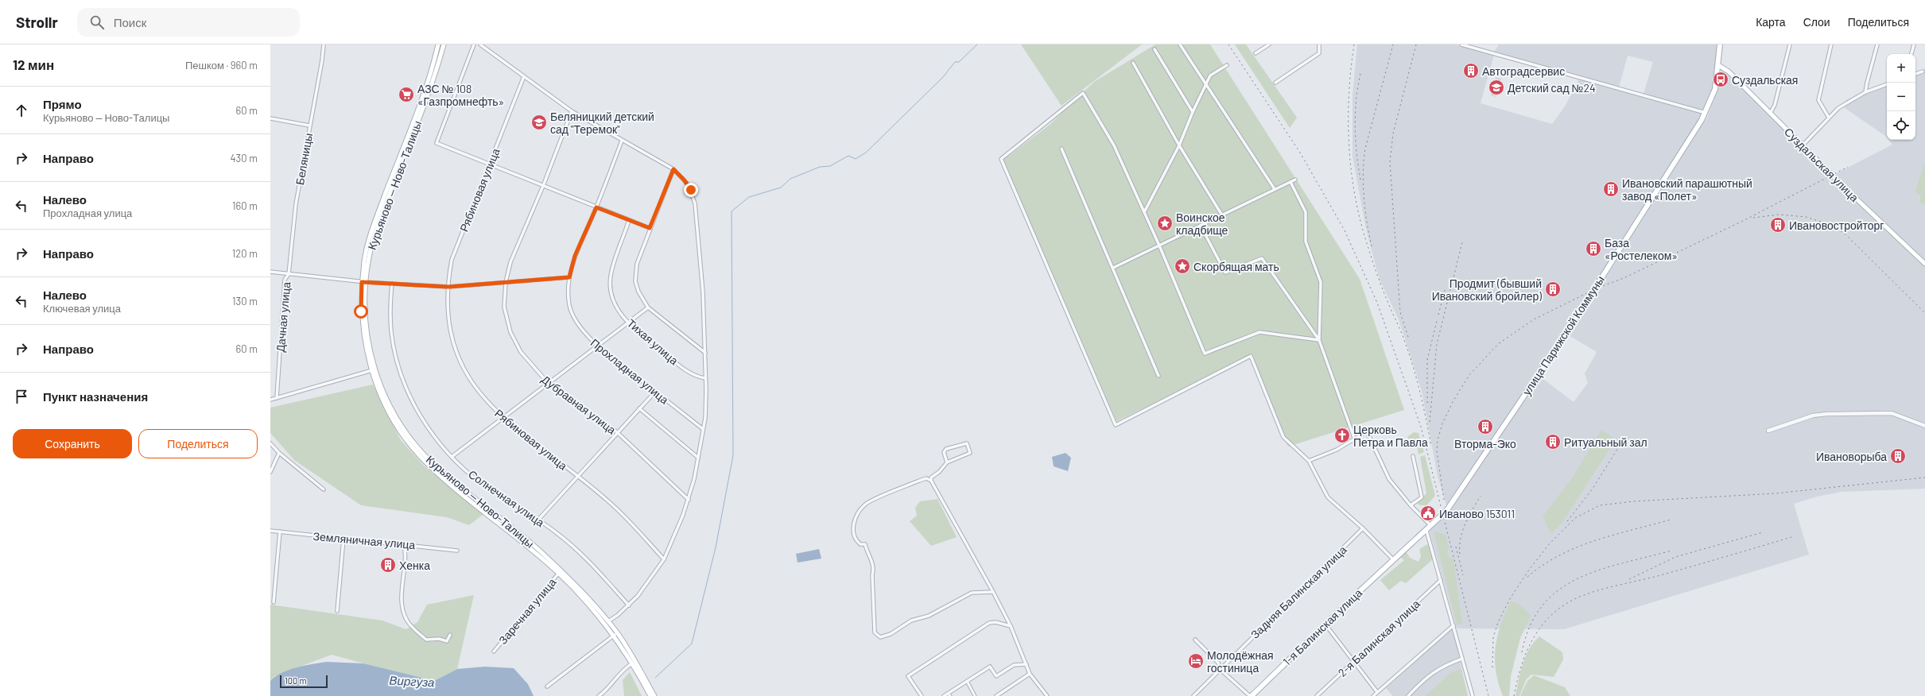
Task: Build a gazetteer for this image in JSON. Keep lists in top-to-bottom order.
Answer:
{
  "streets": {
    "main road": [
      "Суздальская улица",
      "Курьяново — Ново-Талицы",
      "улица Парижской Коммуны",
      "1-я Балинская улица"
    ],
    "street": [
      "Беляницы",
      "Рябиновая улица",
      "Дачная улица",
      "Тихая улица",
      "Прохладная улица",
      "Дубравная улица",
      "Солнечная улица",
      "Земляничная улица",
      "Задняя Балинская улица",
      "Заречная улица",
      "2-я Балинская улица"
    ]
  },
  "crossings": [
    ["Беляницы", "Дачная улица"],
    ["Суздальская улица", "улица Парижской Коммуны"],
    ["Курьяново — Ново-Талицы", "Заречная улица"],
    ["улица Парижской Коммуны", "1-я Балинская улица"]
  ],
  "water": ["Виргуза"],
  "places": {
    "building": [
      "Автоградсервис",
      "Ивановский парашютный завод «Полет»",
      "Ивановостройторг",
      "База «Ростелеком»",
      "Продмит (бывший Ивановский бройлер)",
      "Вторма-Эко",
      "Ритуальный зал",
      "Ивановорыба",
      "Хенка"
    ],
    "bus stop": ["Суздальская"],
    "school or university": ["Детский сад №24", "Беляницкий детский сад \"Теремок\""],
    "supermarket": ["АЗС № 108 «Газпромнефть»"],
    "place": ["Воинское кладбище", "Скорбящая мать"],
    "church": ["Церковь Петра и Павла"],
    "public building": ["Иваново 153011"],
    "hotel": ["Молодёжная гостиница"]
  },
  "scale_bar": "100 m",
  "page": {
    "header": "Strollr",
    "search": "Поиск",
    "nav": ["Карта", "Слои", "Поделиться"],
    "heading": ["12 мин", "Пешком · 960 m"],
    "map_buttons": ["+", "−"],
    "list": [
      ["Прямо", "Курьяново — Ново-Талицы", "60 m"],
      ["Направо", "430 m"],
      ["Налево", "Прохладная улица", "160 m"],
      ["Направо", "120 m"],
      ["Налево", "Ключевая улица", "130 m"],
      ["Направо", "60 m"],
      "Пункт назначения"
    ],
    "buttons": ["Сохранить", "Поделиться"],
    "scale": "100 m"
  }
}
